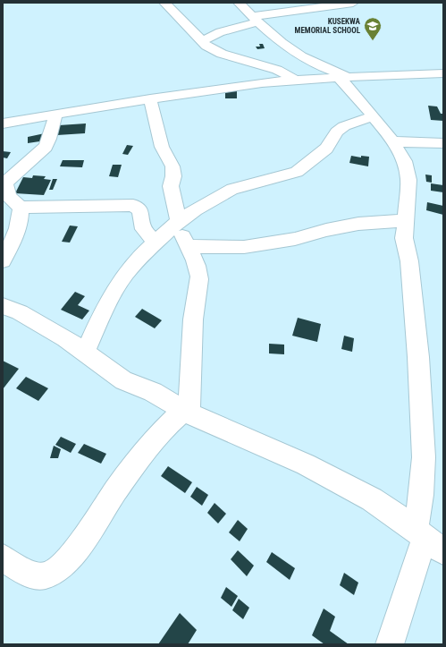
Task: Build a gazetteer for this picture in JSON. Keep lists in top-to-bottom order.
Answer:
{
  "places": {
    "school or university": ["KUSEKWA MEMORIAL SCHOOL"]
  }
}
